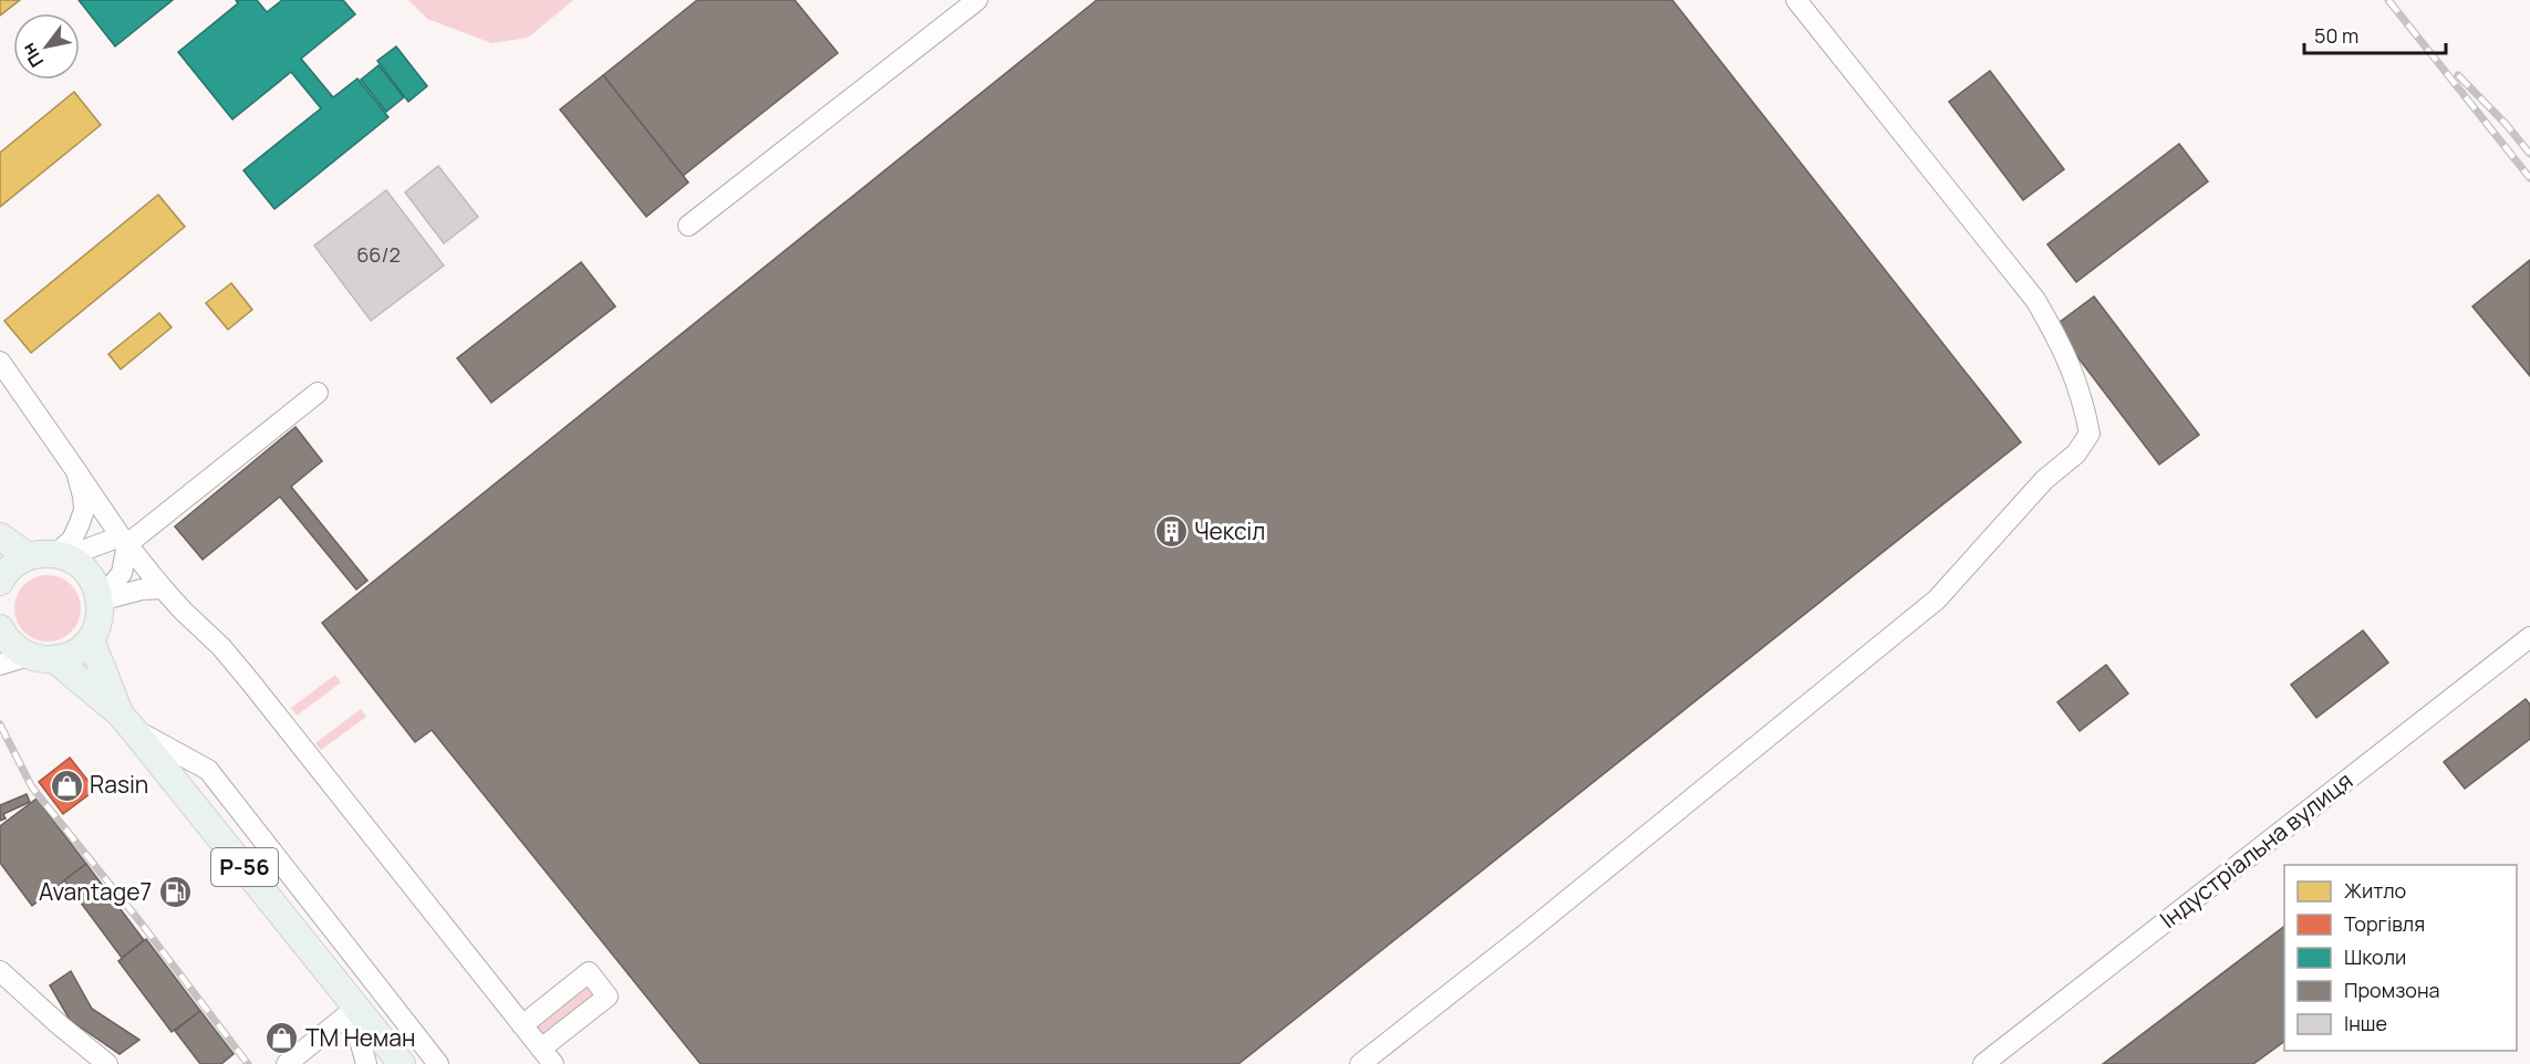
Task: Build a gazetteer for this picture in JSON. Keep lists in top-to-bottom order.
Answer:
{
  "streets": {
    "main road": ["Р-56"],
    "street": ["Індустріальна вулиця"]
  },
  "places": {
    "building": ["Чексіл"],
    "shop": ["Rasin", "ТМ Неман"],
    "fuel station": ["Avantage7"]
  },
  "house_numbers": ["66/2"],
  "legend": [
    "Житло",
    "Торгівля",
    "Школи",
    "Промзона",
    "Інше"
  ],
  "scale_bar": "50 m",
  "north": "bottom left"
}
